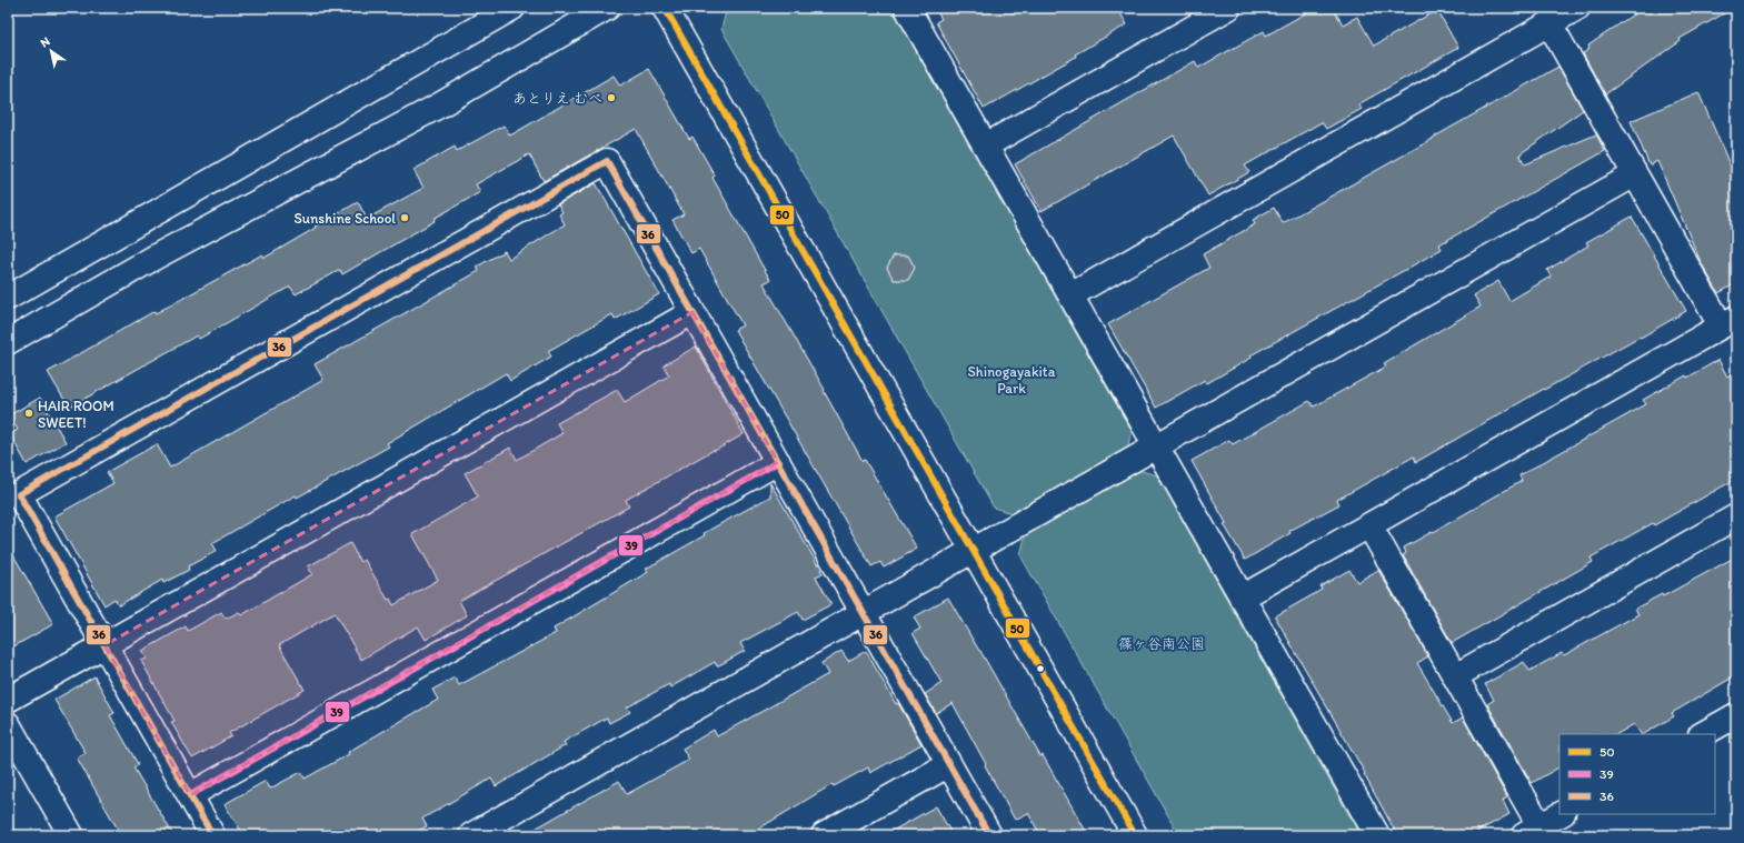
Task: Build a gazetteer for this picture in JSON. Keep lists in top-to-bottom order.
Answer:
{
  "parks": ["Shinogayakita Park", "篠ヶ谷南公園"],
  "places": ["あとりえ むべ", "Sunshine School", "HAIR ROOM SWEET!"],
  "lines": ["transit line 50", "transit line 36", "transit line 39"],
  "legend": ["50", "39", "36"],
  "north": "top left"
}
